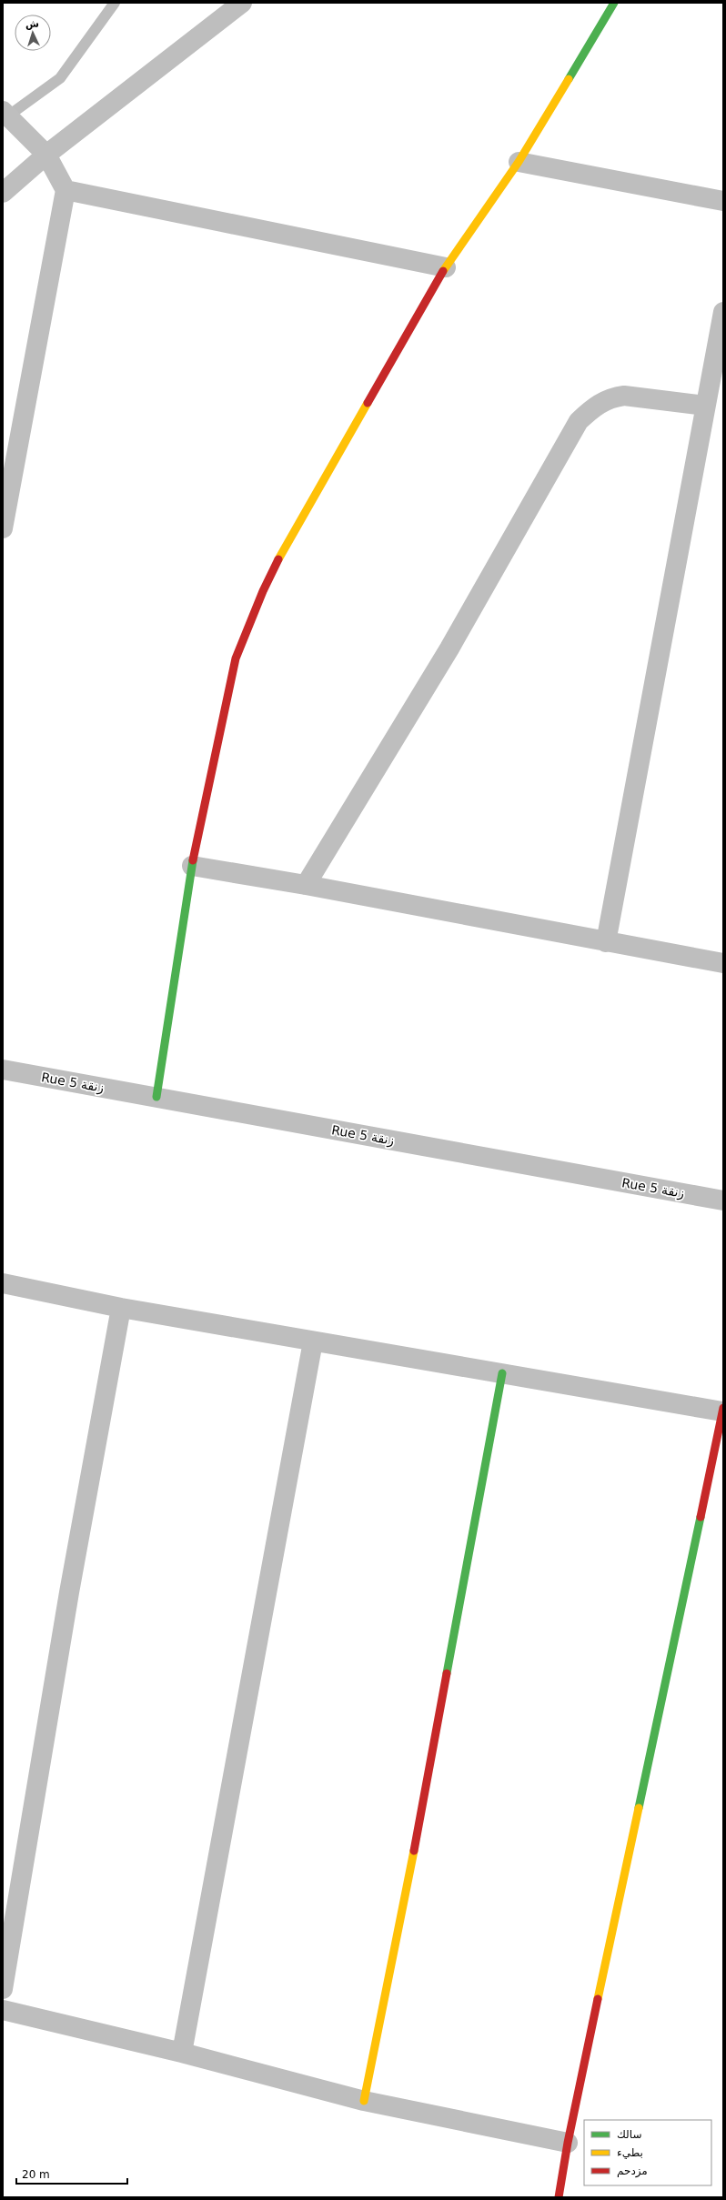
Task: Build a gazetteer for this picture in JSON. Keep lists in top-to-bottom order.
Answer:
{
  "streets": {
    "street": ["Rue 5 زنقة"]
  },
  "legend": ["سالك", "بطيء", "مزدحم"],
  "scale_bar": "20 m",
  "north": "top"
}
